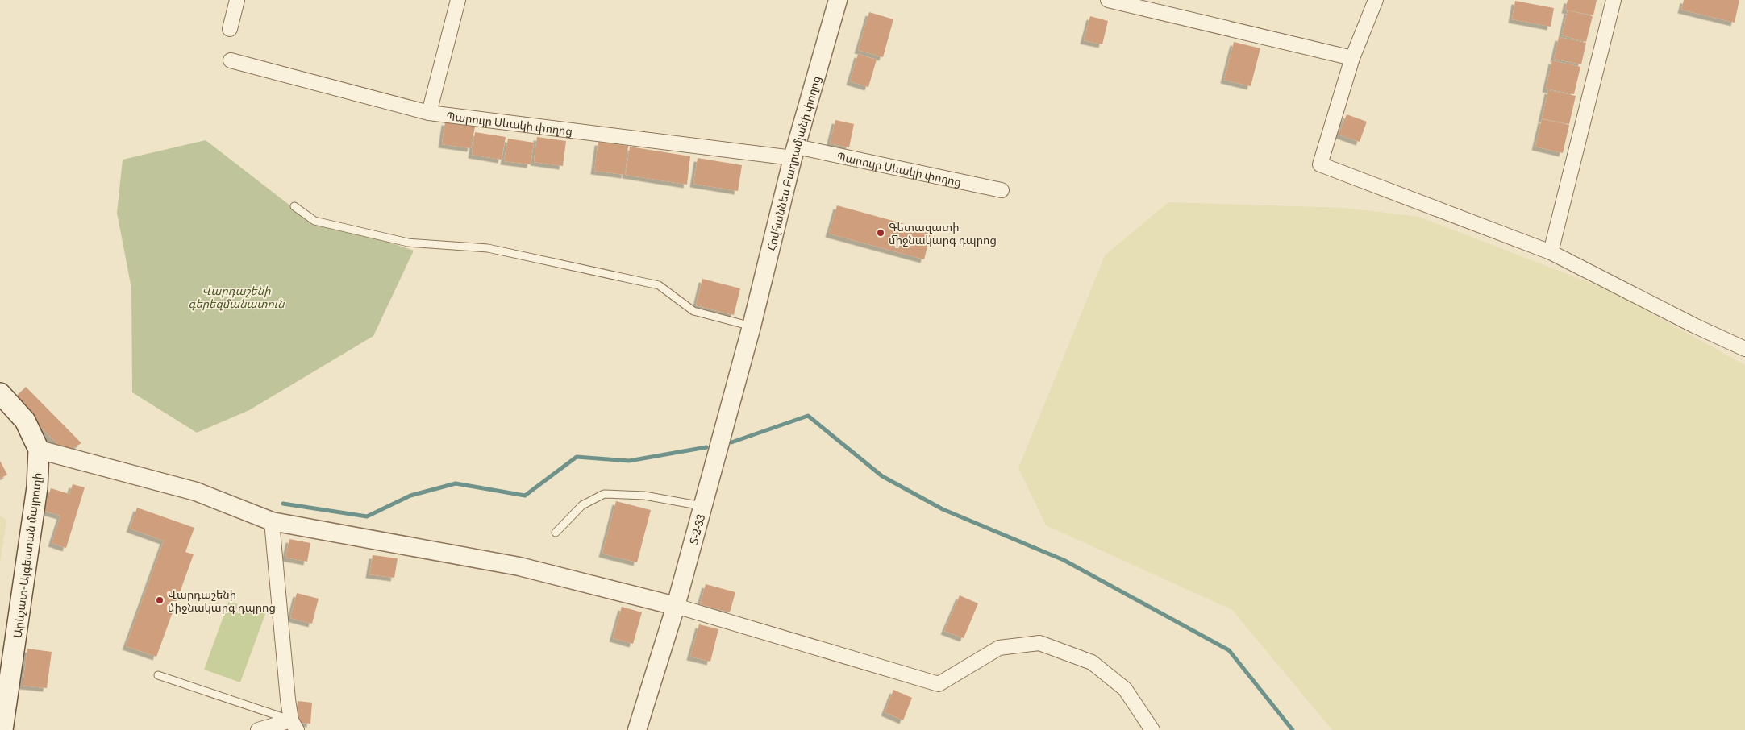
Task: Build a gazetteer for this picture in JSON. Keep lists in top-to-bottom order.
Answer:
{
  "streets": {
    "main road": ["Արևշատ-Այգեստան մայրուղի"],
    "street": ["Պարույր Սևակի փողոց", "Հովհաննես Բաղրամյանի փողոց", "Տ-2-33"]
  },
  "crossings": [
    ["Պարույր Սևակի փողոց", "Հովհաննես Բաղրամյանի փողոց"],
    ["Հովհաննես Բաղրամյանի փողոց", "Տ-2-33"]
  ],
  "parks": ["Վարդաշենի գերեզմանատուն"],
  "places": ["Գետազատի միջնակարգ դպրոց", "Վարդաշենի միջնակարգ դպրոց"]
}
